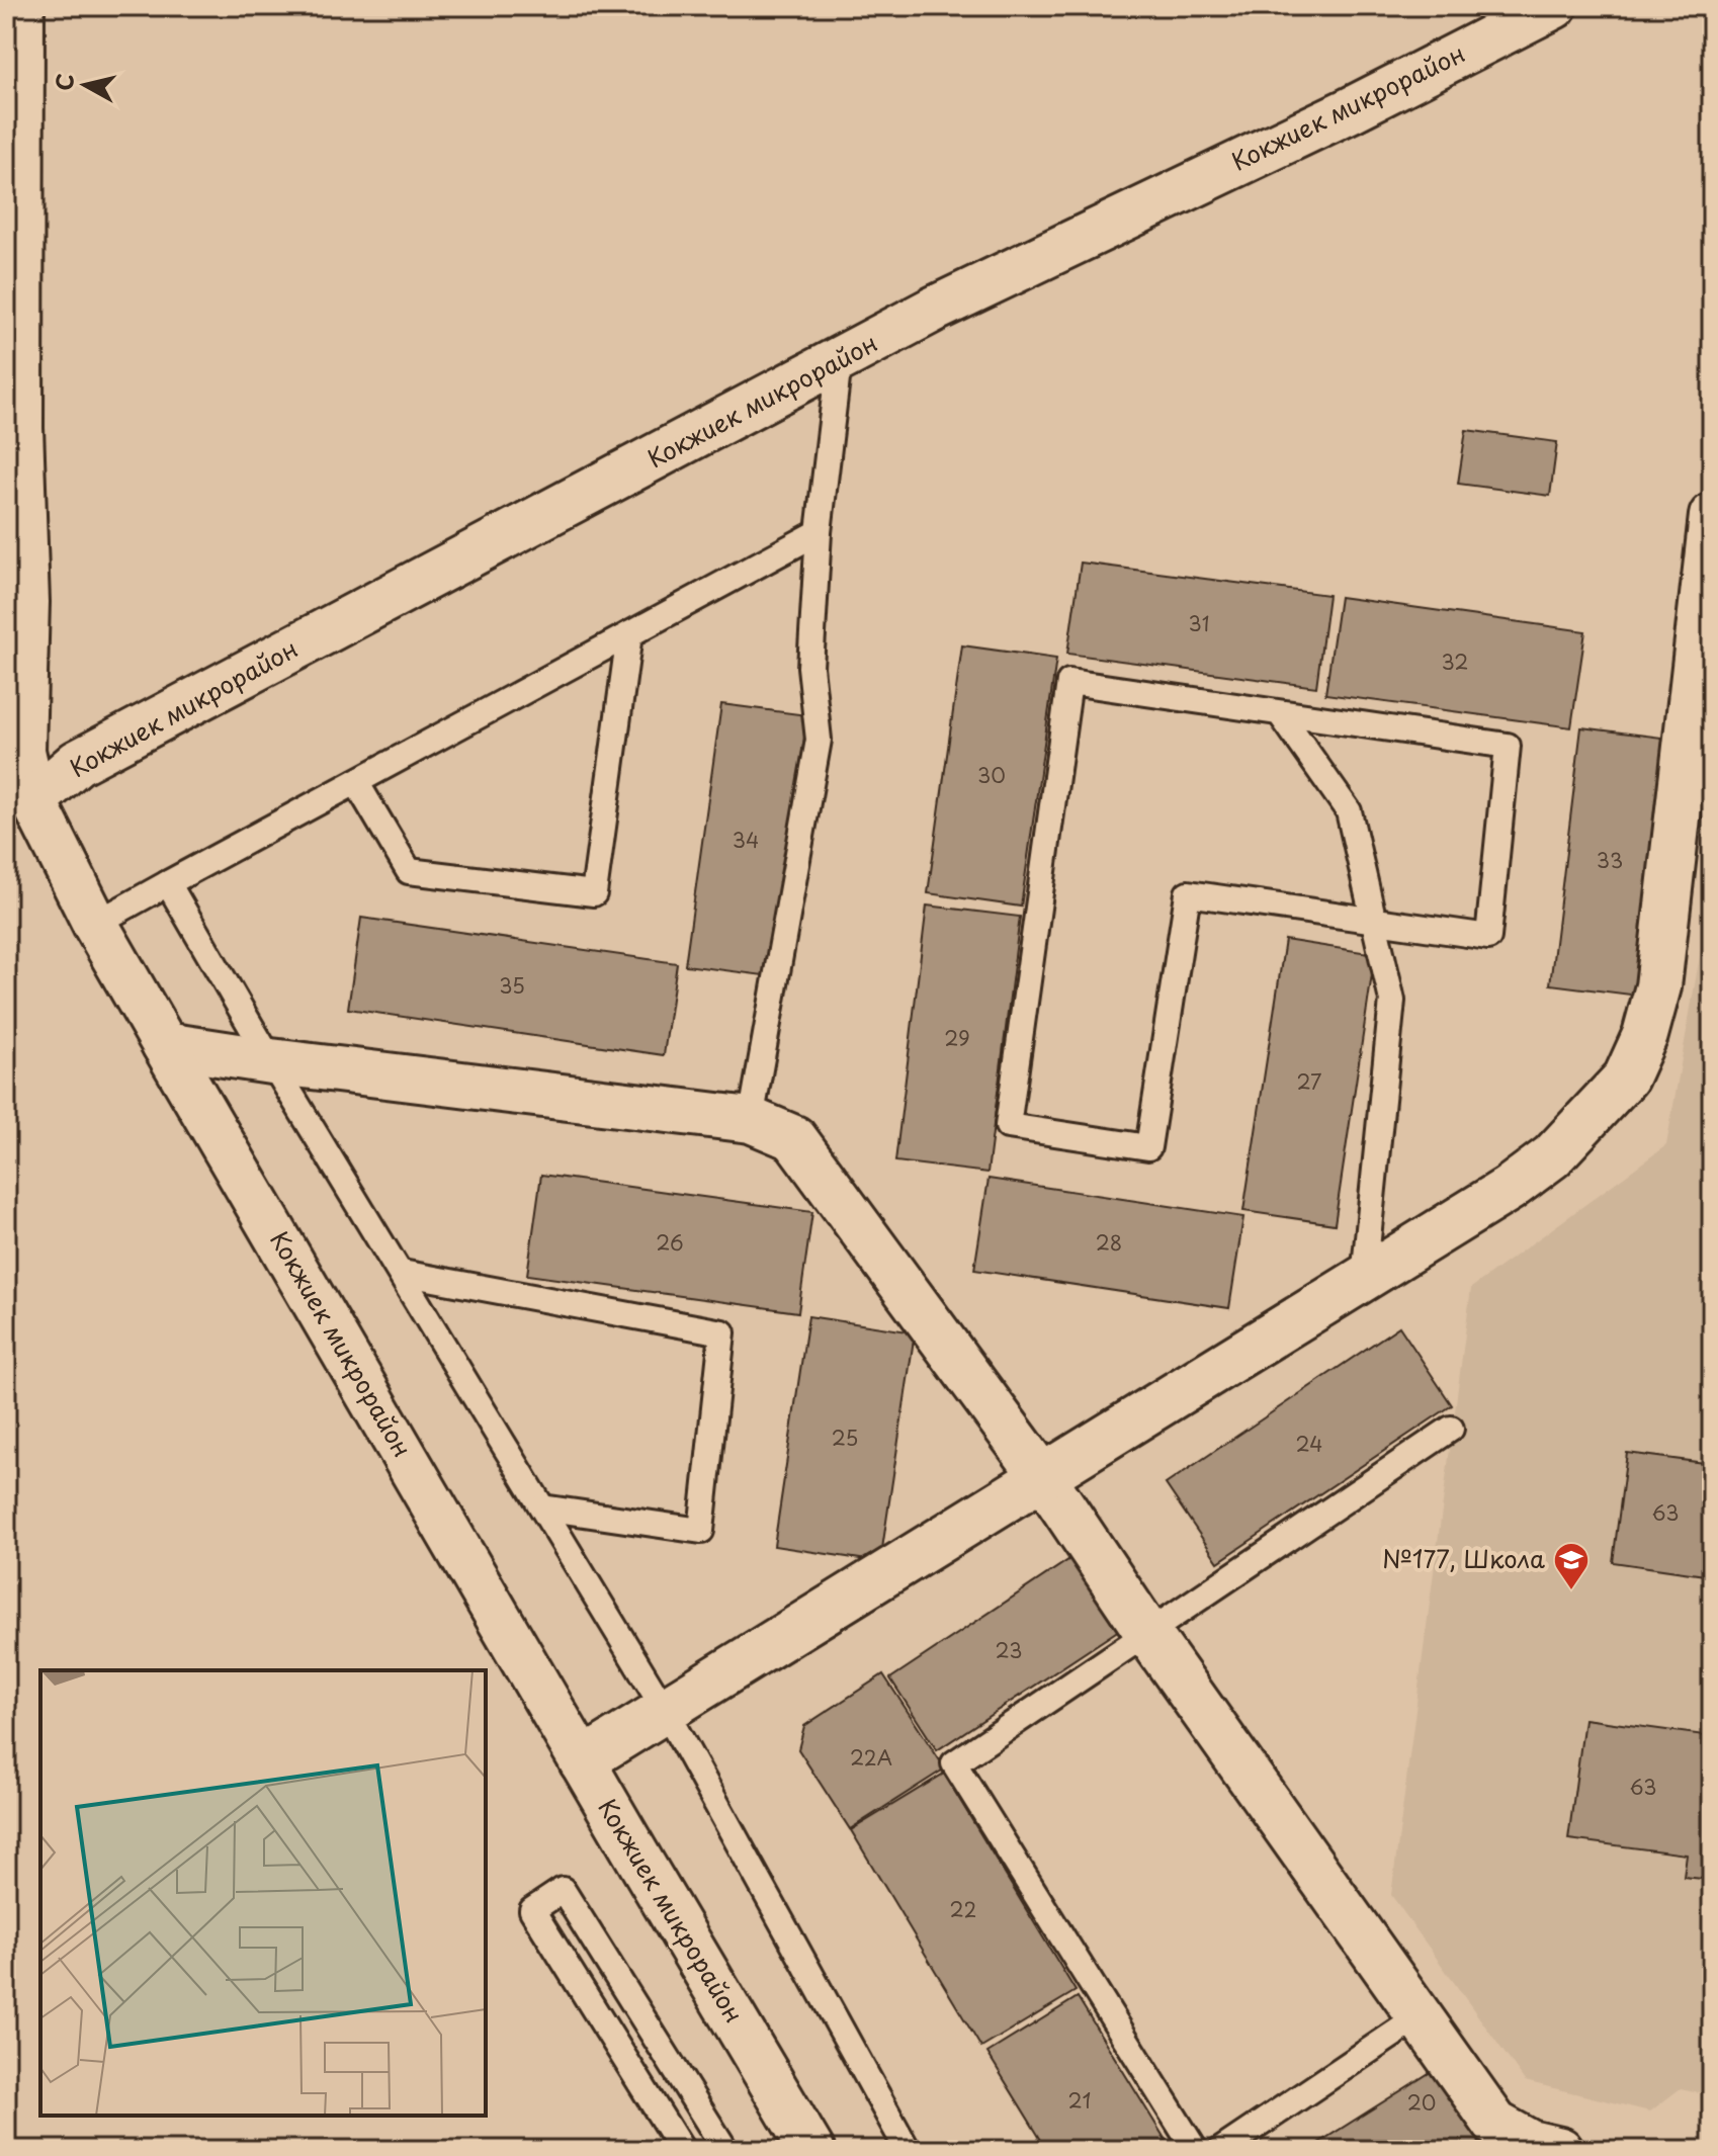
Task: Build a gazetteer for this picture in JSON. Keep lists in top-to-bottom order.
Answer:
{
  "streets": {
    "street": ["Кокжиек микрорайон"]
  },
  "places": {
    "school or university": ["№177, Школа"]
  },
  "house_numbers": [
    "31",
    "32",
    "30",
    "34",
    "33",
    "35",
    "29",
    "27",
    "26",
    "28",
    "25",
    "24",
    "63",
    "23",
    "22А",
    "63",
    "22",
    "21",
    "20"
  ],
  "north": "left"
}
